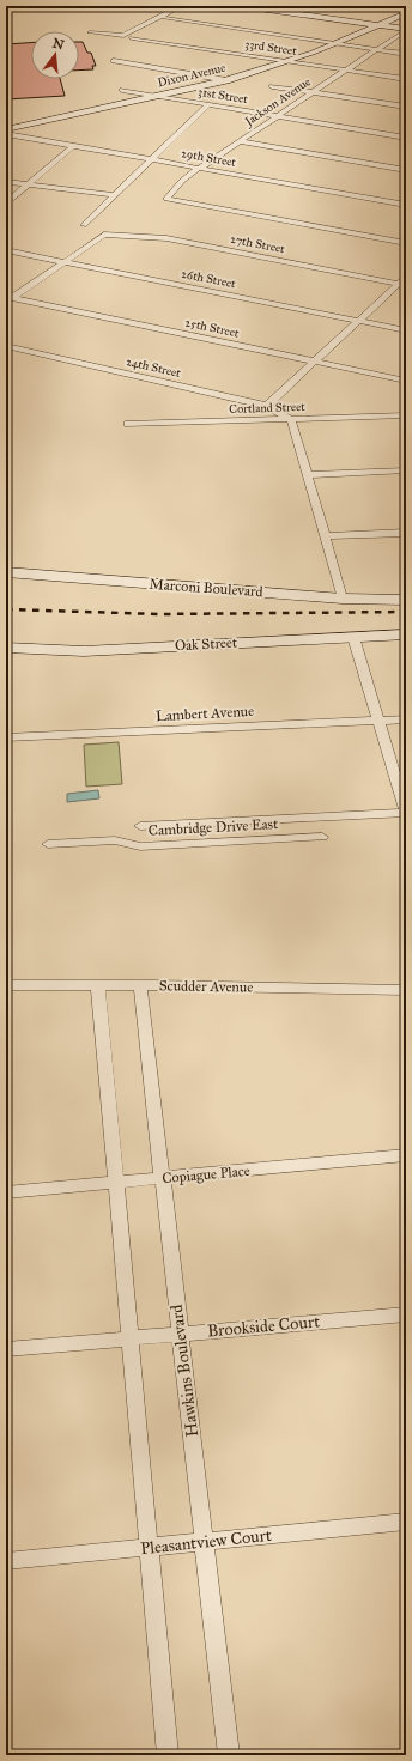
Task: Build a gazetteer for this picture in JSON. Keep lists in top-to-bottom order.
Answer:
{
  "streets": {
    "main road": ["Dixon Avenue", "Marconi Boulevard", "Oak Street"],
    "street": [
      "33rd Street",
      "31st Street",
      "Jackson Avenue",
      "29th Street",
      "27th Street",
      "26th Street",
      "25th Street",
      "24th Street",
      "Cortland Street",
      "Lambert Avenue",
      "Cambridge Drive East",
      "Scudder Avenue",
      "Copiague Place",
      "Brookside Court",
      "Hawkins Boulevard",
      "Pleasantview Court"
    ]
  },
  "crossings": [
    ["33rd Street", "Dixon Avenue"],
    ["33rd Street", "Jackson Avenue"],
    ["Dixon Avenue", "31st Street"],
    ["31st Street", "Jackson Avenue"],
    ["Jackson Avenue", "29th Street"],
    ["27th Street", "26th Street"],
    ["24th Street", "Cortland Street"],
    ["Scudder Avenue", "Hawkins Boulevard"],
    ["Copiague Place", "Hawkins Boulevard"],
    ["Brookside Court", "Hawkins Boulevard"],
    ["Hawkins Boulevard", "Pleasantview Court"]
  ],
  "north": "top"
}
